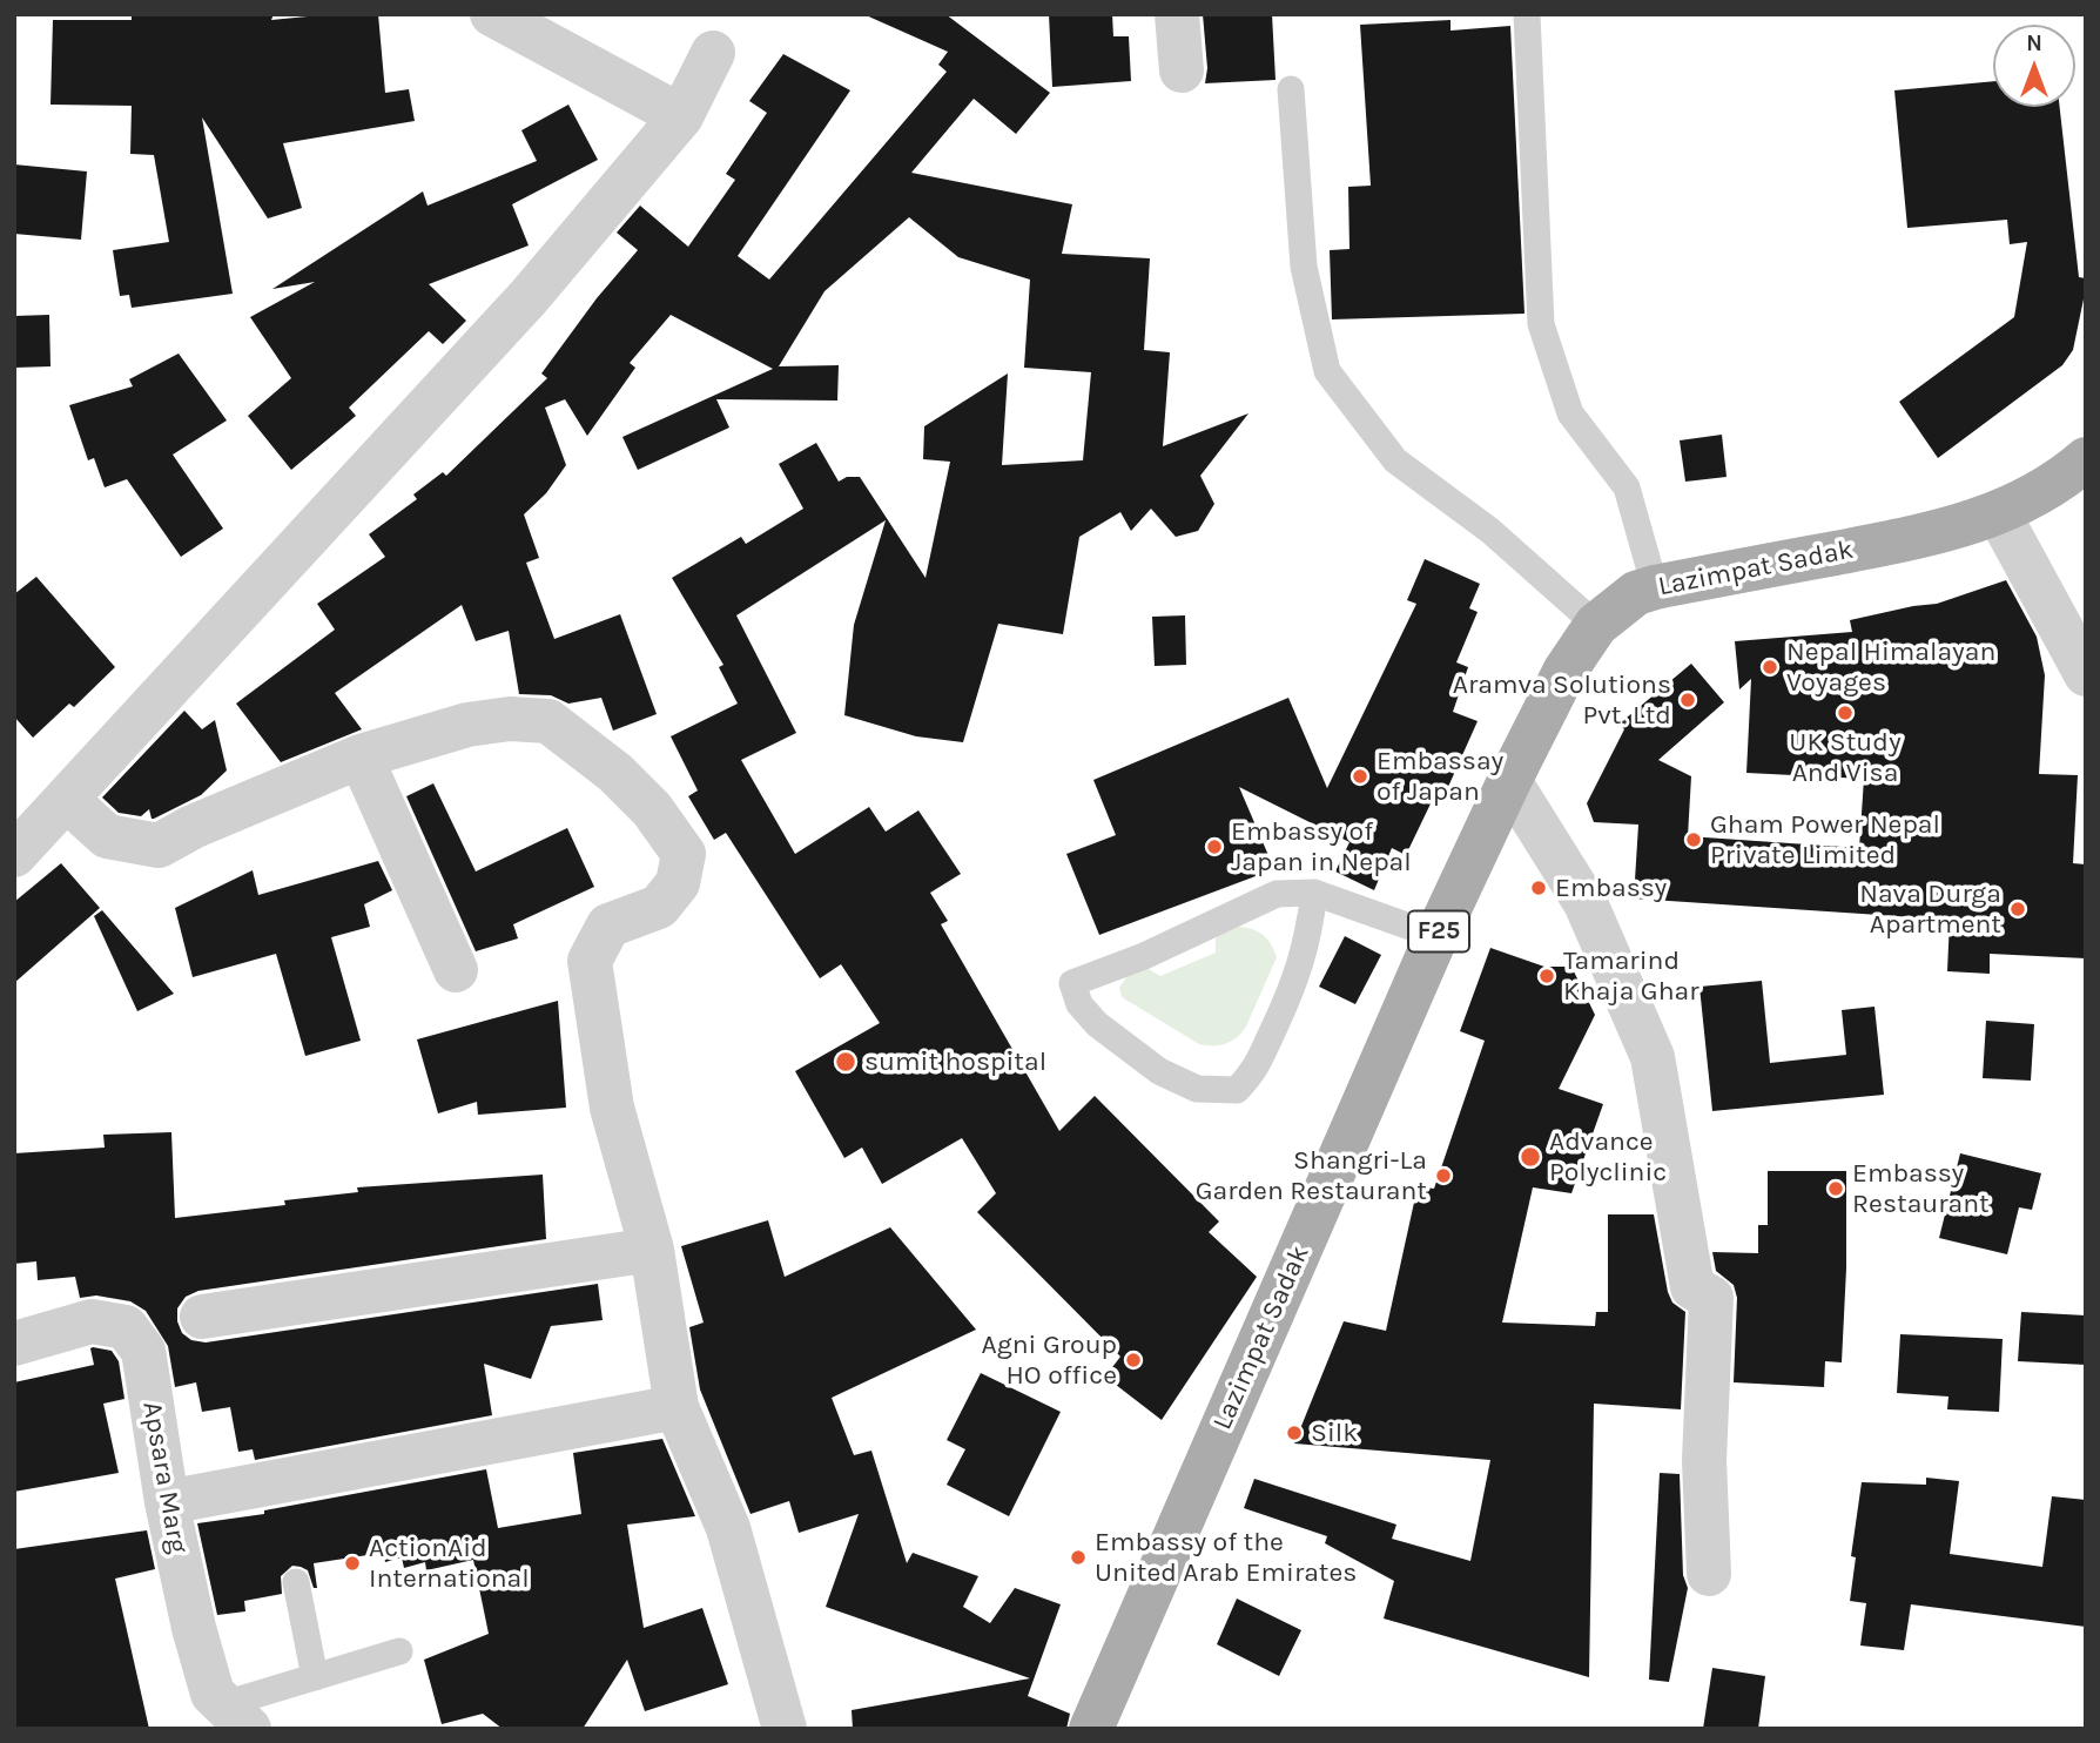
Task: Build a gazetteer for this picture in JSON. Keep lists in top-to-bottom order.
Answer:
{
  "streets": {
    "main road": ["Lazimpat Sadak", "F25"],
    "street": ["Apsara Marg"]
  },
  "places": [
    "Nepal Himalayan Voyages",
    "Aramva Solutions Pvt. Ltd",
    "UK Study And Visa",
    "Embassay of Japan",
    "Gham Power Nepal Private Limited",
    "Embassy of Japan in Nepal",
    "Embassy",
    "Nava Durga Apartment",
    "Tamarind Khaja Ghar",
    "sumit hospital",
    "Advance Polyclinic",
    "Shangri-La Garden Restaurant",
    "Embassy Restaurant",
    "Agni Group HO office",
    "Silk",
    "Embassy of the United Arab Emirates",
    "ActionAid International"
  ],
  "north": "top"
}
